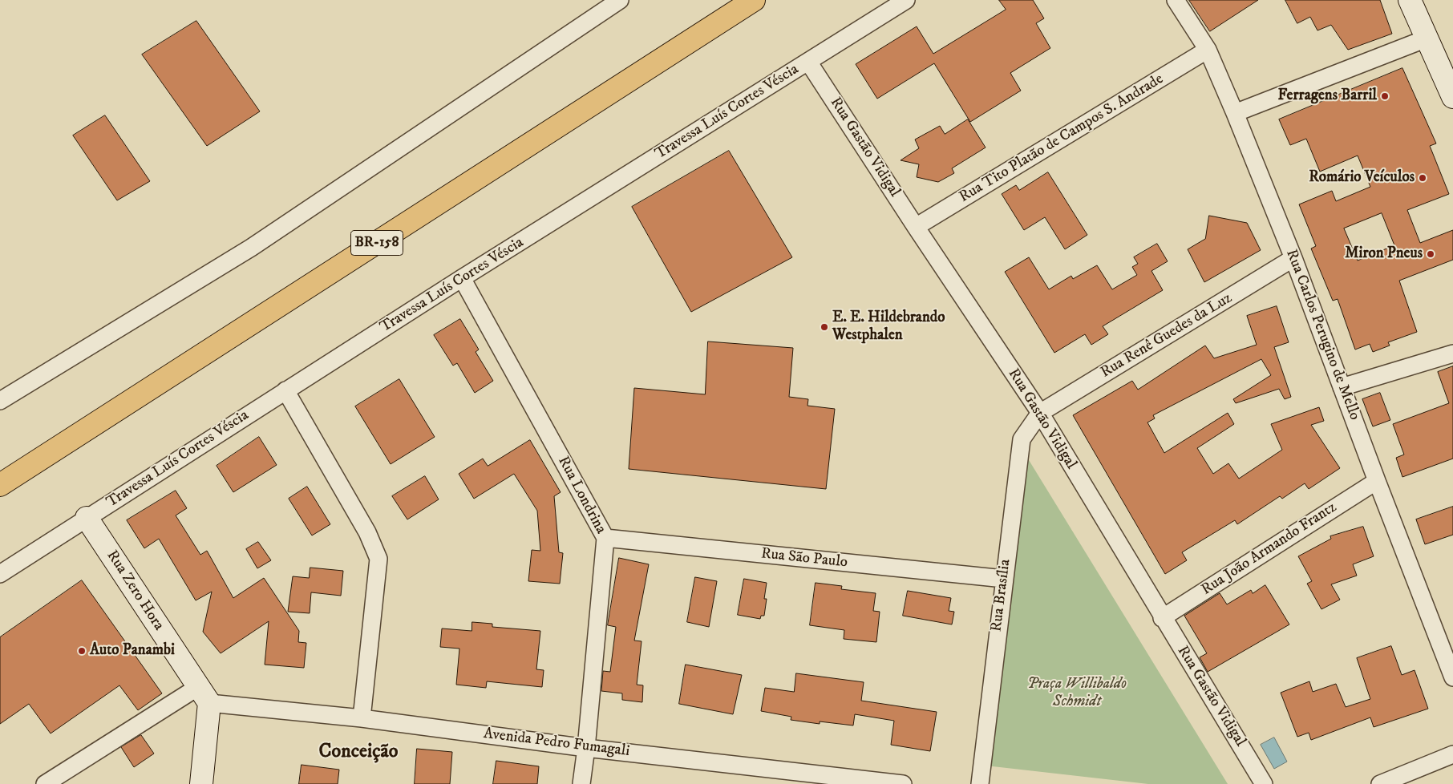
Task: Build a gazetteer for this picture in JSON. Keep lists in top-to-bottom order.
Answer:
{
  "streets": {
    "highway": ["BR-158"],
    "street": [
      "Travessa Luís Cortes Véscia",
      "Rua Tito Platão de Campos S. Andrade",
      "Rua Gastão Vidigal",
      "Rua Carlos Perugino de Mello",
      "Rua Renê Guedes da Luz",
      "Rua Londrina",
      "Rua João Armando Frantz",
      "Rua São Paulo",
      "Rua Zero Hora",
      "Rua Brasília",
      "Avenida Pedro Fumagali"
    ]
  },
  "crossings": [
    ["Travessa Luís Cortes Véscia", "Rua Gastão Vidigal"],
    ["Travessa Luís Cortes Véscia", "Rua Londrina"],
    ["Travessa Luís Cortes Véscia", "Rua Zero Hora"],
    ["Rua Tito Platão de Campos S. Andrade", "Rua Gastão Vidigal"],
    ["Rua Tito Platão de Campos S. Andrade", "Rua Carlos Perugino de Mello"],
    ["Rua Gastão Vidigal", "Rua Renê Guedes da Luz"],
    ["Rua Gastão Vidigal", "Rua João Armando Frantz"],
    ["Rua Gastão Vidigal", "Rua Brasília"],
    ["Rua Carlos Perugino de Mello", "Rua Renê Guedes da Luz"],
    ["Rua Carlos Perugino de Mello", "Rua João Armando Frantz"],
    ["Rua Renê Guedes da Luz", "Rua Brasília"],
    ["Rua Londrina", "Rua São Paulo"],
    ["Rua Londrina", "Avenida Pedro Fumagali"],
    ["Rua São Paulo", "Rua Brasília"],
    ["Rua Zero Hora", "Avenida Pedro Fumagali"]
  ],
  "districts": ["Conceição"],
  "parks": ["Praça Willibaldo Schmidt"],
  "places": [
    "Ferragens Barril",
    "Romário Veículos",
    "Miron Pneus",
    "E. E. Hildebrando Westphalen",
    "Auto Panambi"
  ]
}
